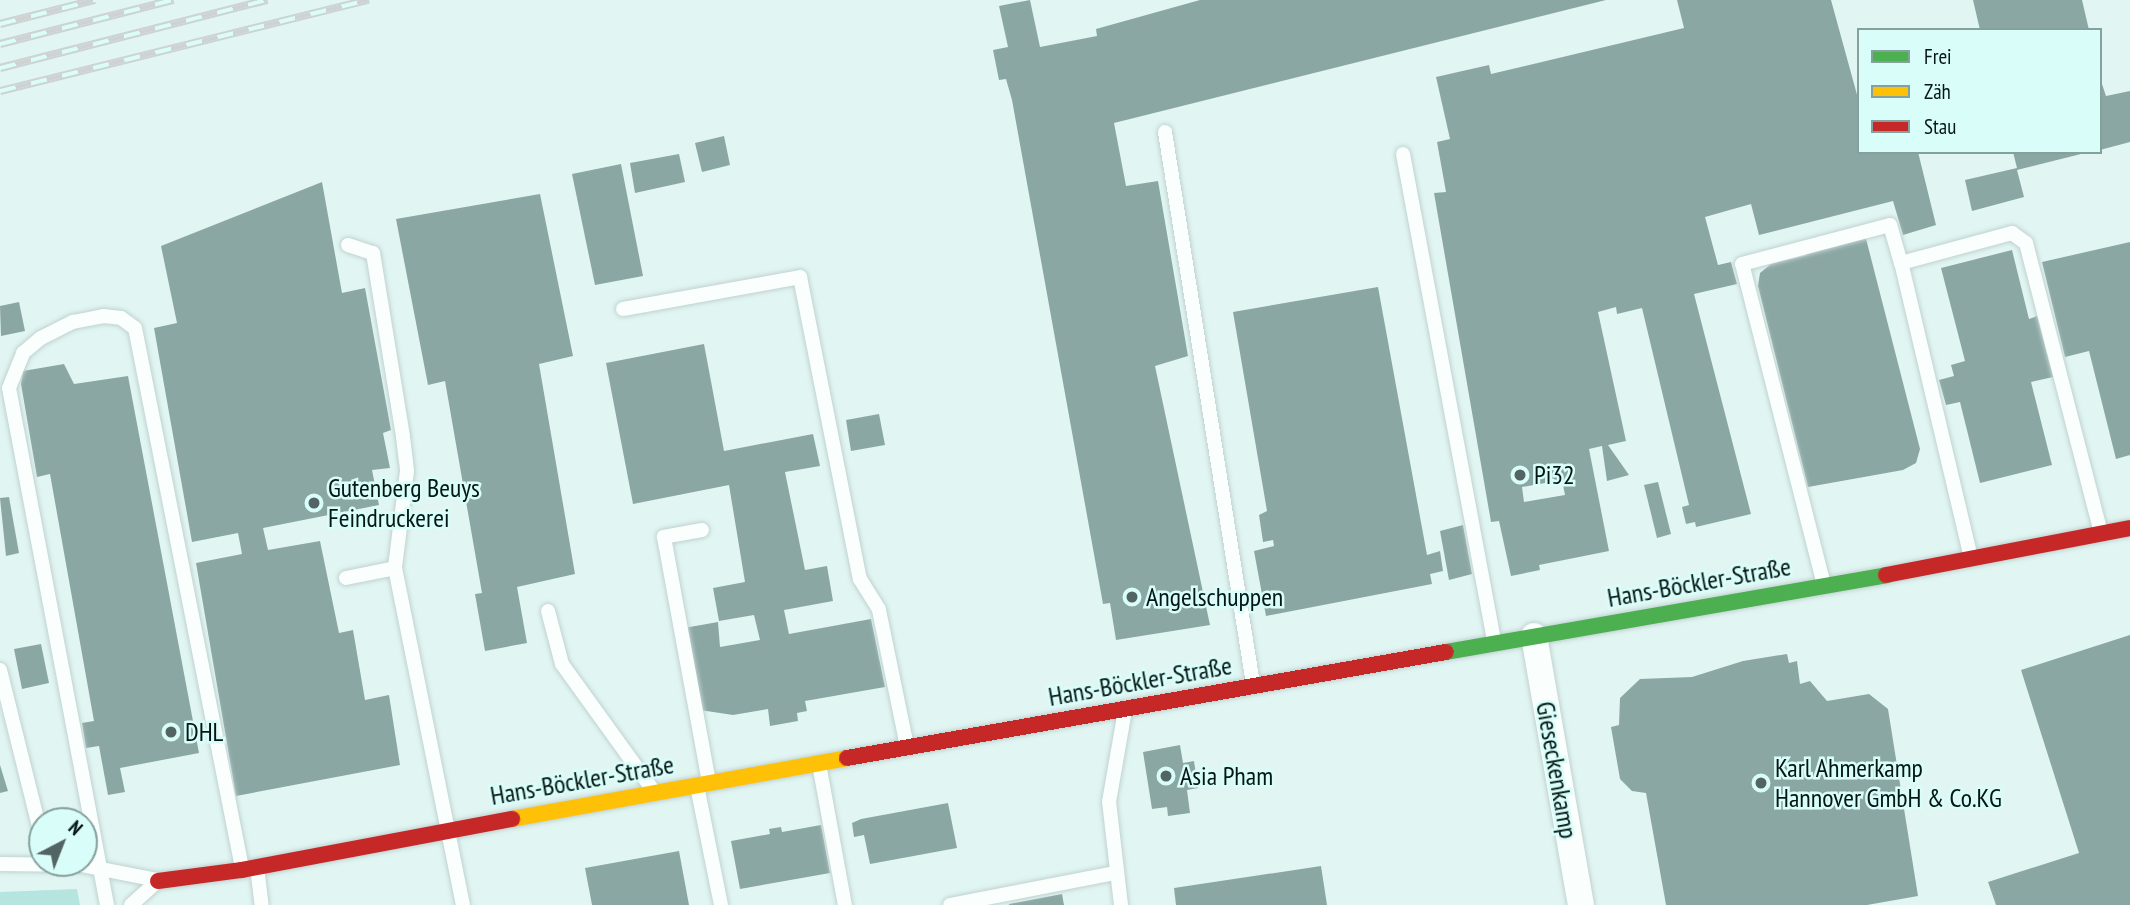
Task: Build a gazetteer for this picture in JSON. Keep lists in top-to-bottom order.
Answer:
{
  "streets": {
    "street": ["Hans-Böckler-Straße", "Gieseckenkamp"]
  },
  "crossings": [
    ["Hans-Böckler-Straße", "Gieseckenkamp"]
  ],
  "places": [
    "Pi32",
    "Gutenberg Beuys Feindruckerei",
    "Angelschuppen",
    "DHL",
    "Asia Pham",
    "Karl Ahmerkamp Hannover GmbH & Co.KG"
  ],
  "legend": ["Frei", "Zäh", "Stau"],
  "north": "top right"
}
